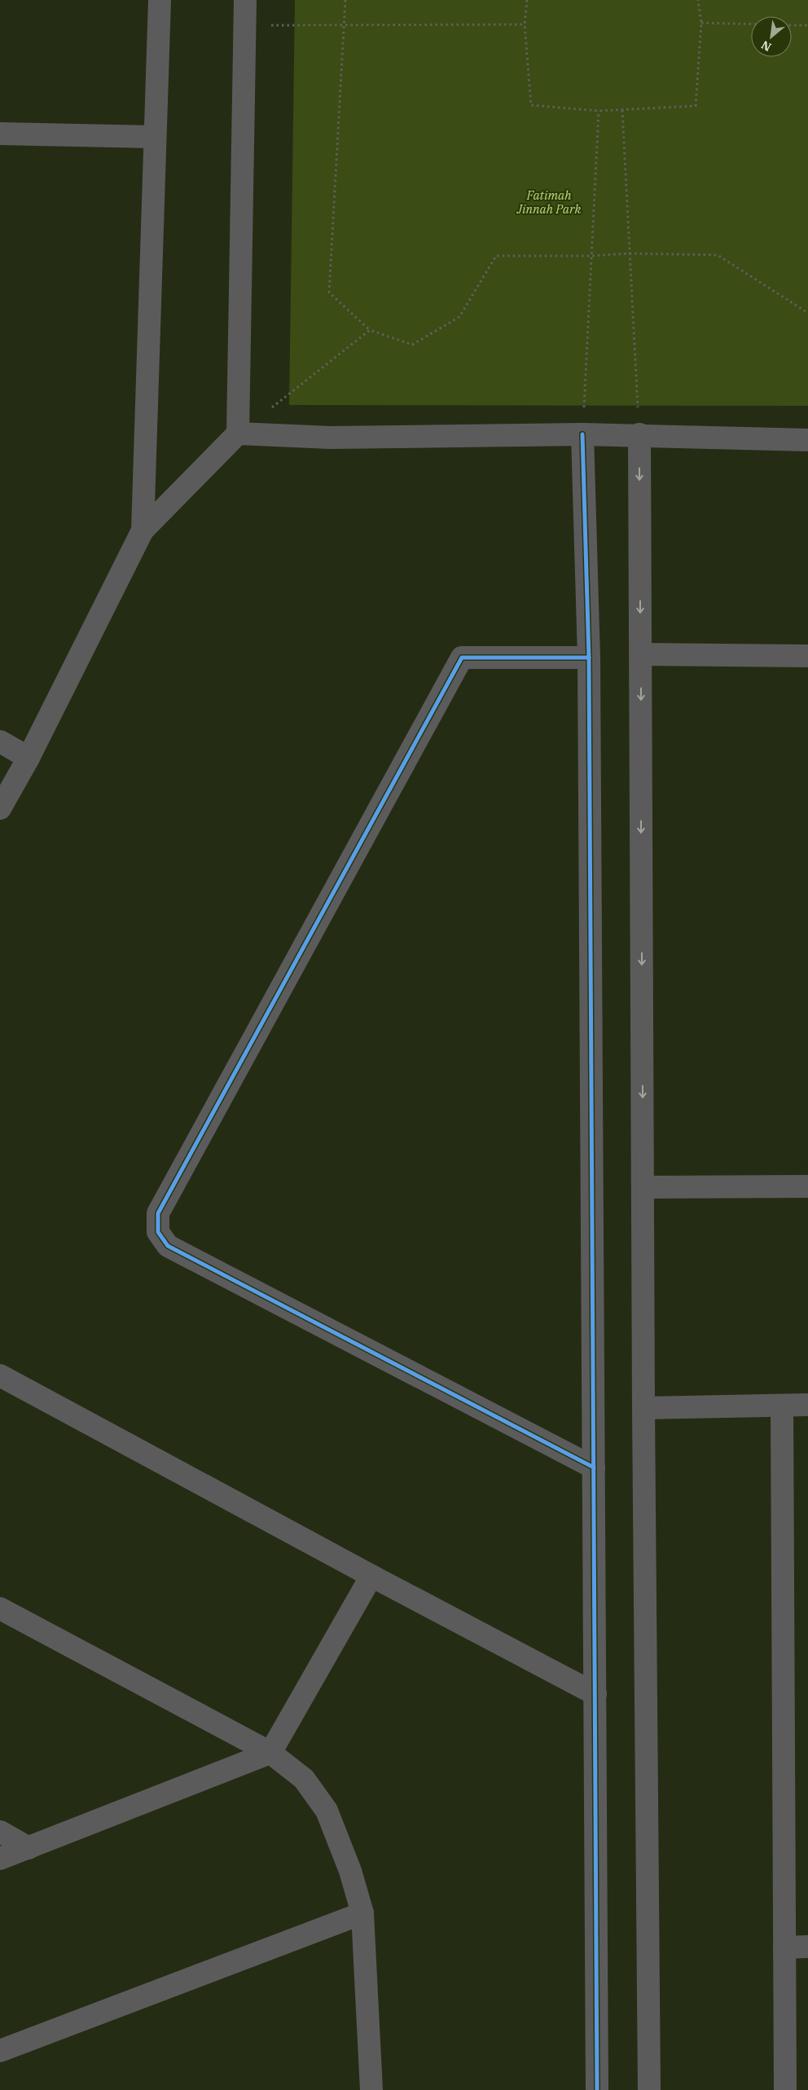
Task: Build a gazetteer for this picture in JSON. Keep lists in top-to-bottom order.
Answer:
{
  "parks": ["Fatimah Jinnah Park"],
  "north": "bottom left"
}
